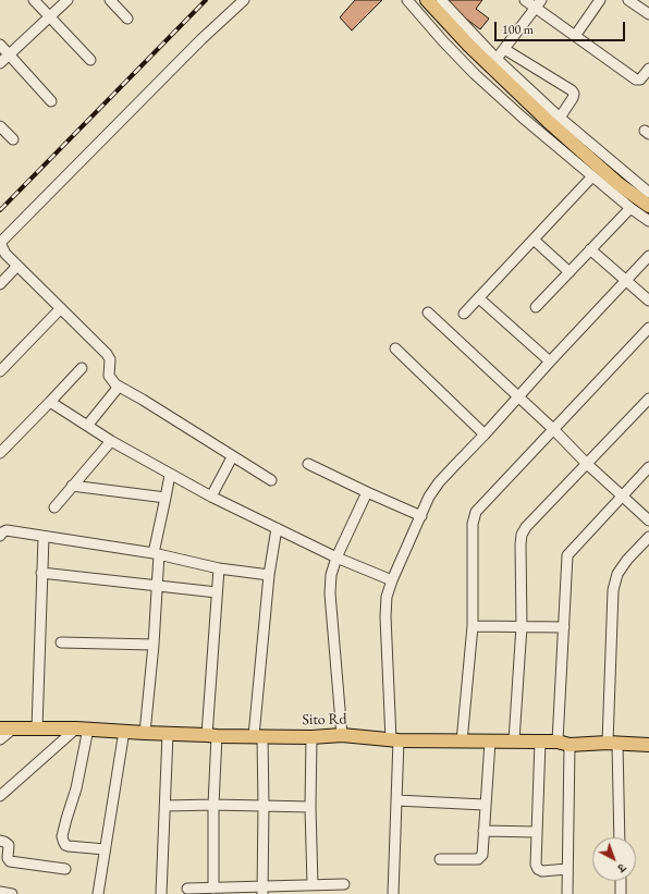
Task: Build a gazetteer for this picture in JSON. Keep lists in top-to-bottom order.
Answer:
{
  "streets": {
    "main road": ["Sito Rd"]
  },
  "scale_bar": "100 m",
  "north": "bottom right"
}
